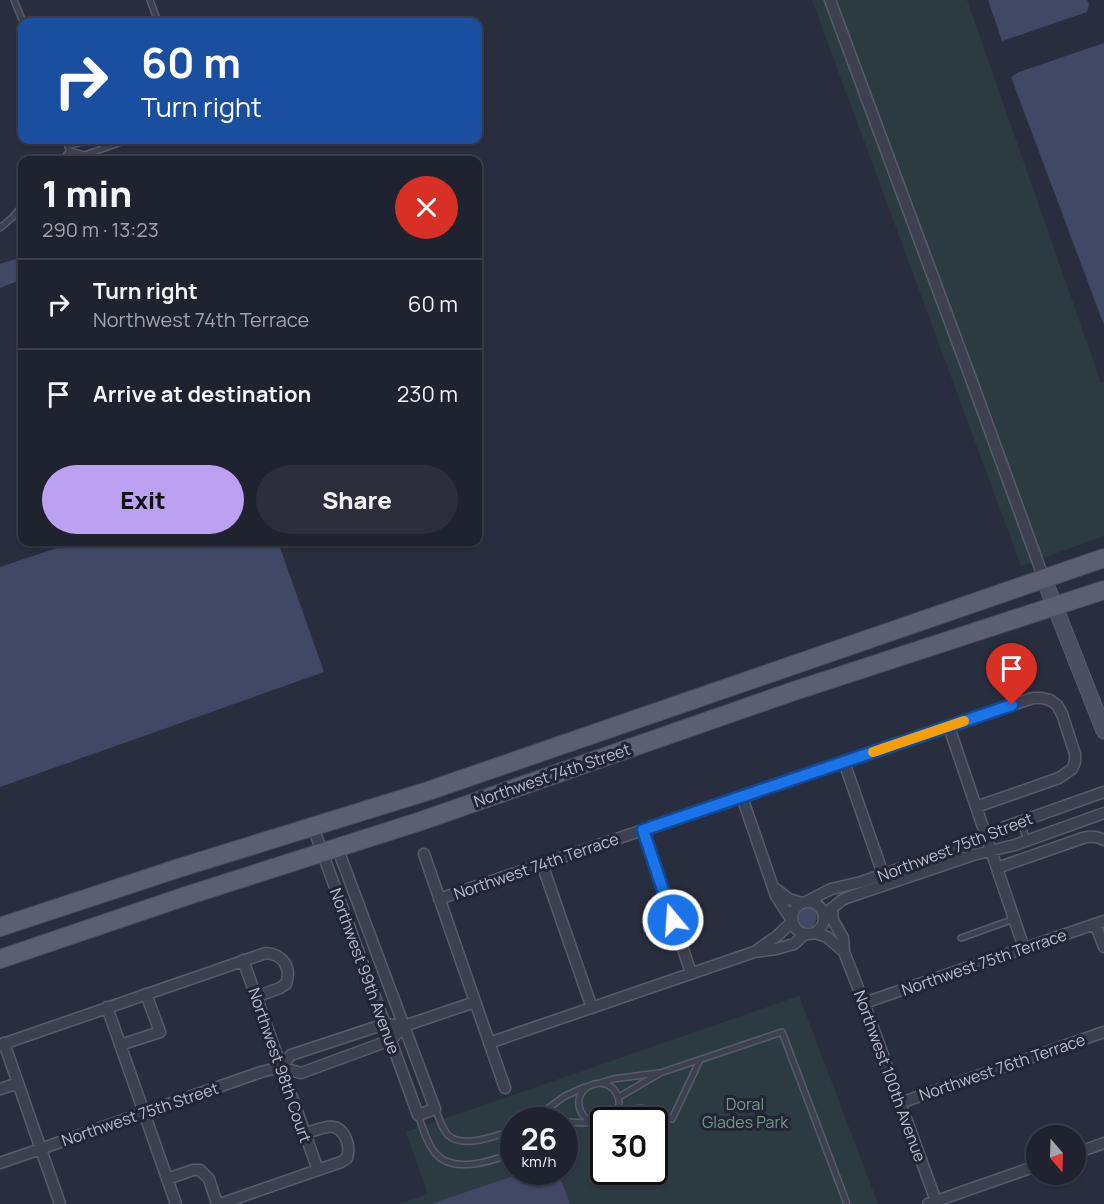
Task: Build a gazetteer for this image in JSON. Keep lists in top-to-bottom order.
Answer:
{
  "streets": {
    "main road": ["Northwest 74th Street"],
    "street": [
      "Northwest 75th Street",
      "Northwest 74th Terrace",
      "Northwest 75th Terrace",
      "Northwest 99th Avenue",
      "Northwest 98th Court",
      "Northwest 76th Terrace",
      "Northwest 100th Avenue"
    ]
  },
  "crossings": [
    ["Northwest 74th Street", "Northwest 99th Avenue"],
    ["Northwest 75th Street", "Northwest 99th Avenue"],
    ["Northwest 75th Street", "Northwest 98th Court"],
    ["Northwest 75th Street", "Northwest 100th Avenue"],
    ["Northwest 75th Terrace", "Northwest 100th Avenue"],
    ["Northwest 76th Terrace", "Northwest 100th Avenue"]
  ],
  "parks": ["Doral Glades Park"],
  "north": "bottom",
  "page": {
    "turn": ["60 m", "Turn right"],
    "heading": ["1 min", "290 m · 13:23"],
    "list": [
      {
        "name": "Turn right",
        "note": "Northwest 74th Terrace",
        "value": "60 m"
      },
      {
        "name": "Arrive at destination",
        "value": "230 m"
      }
    ],
    "buttons": ["Exit", "Share"],
    "speed": "26 km/h",
    "limit": "30"
  }
}
